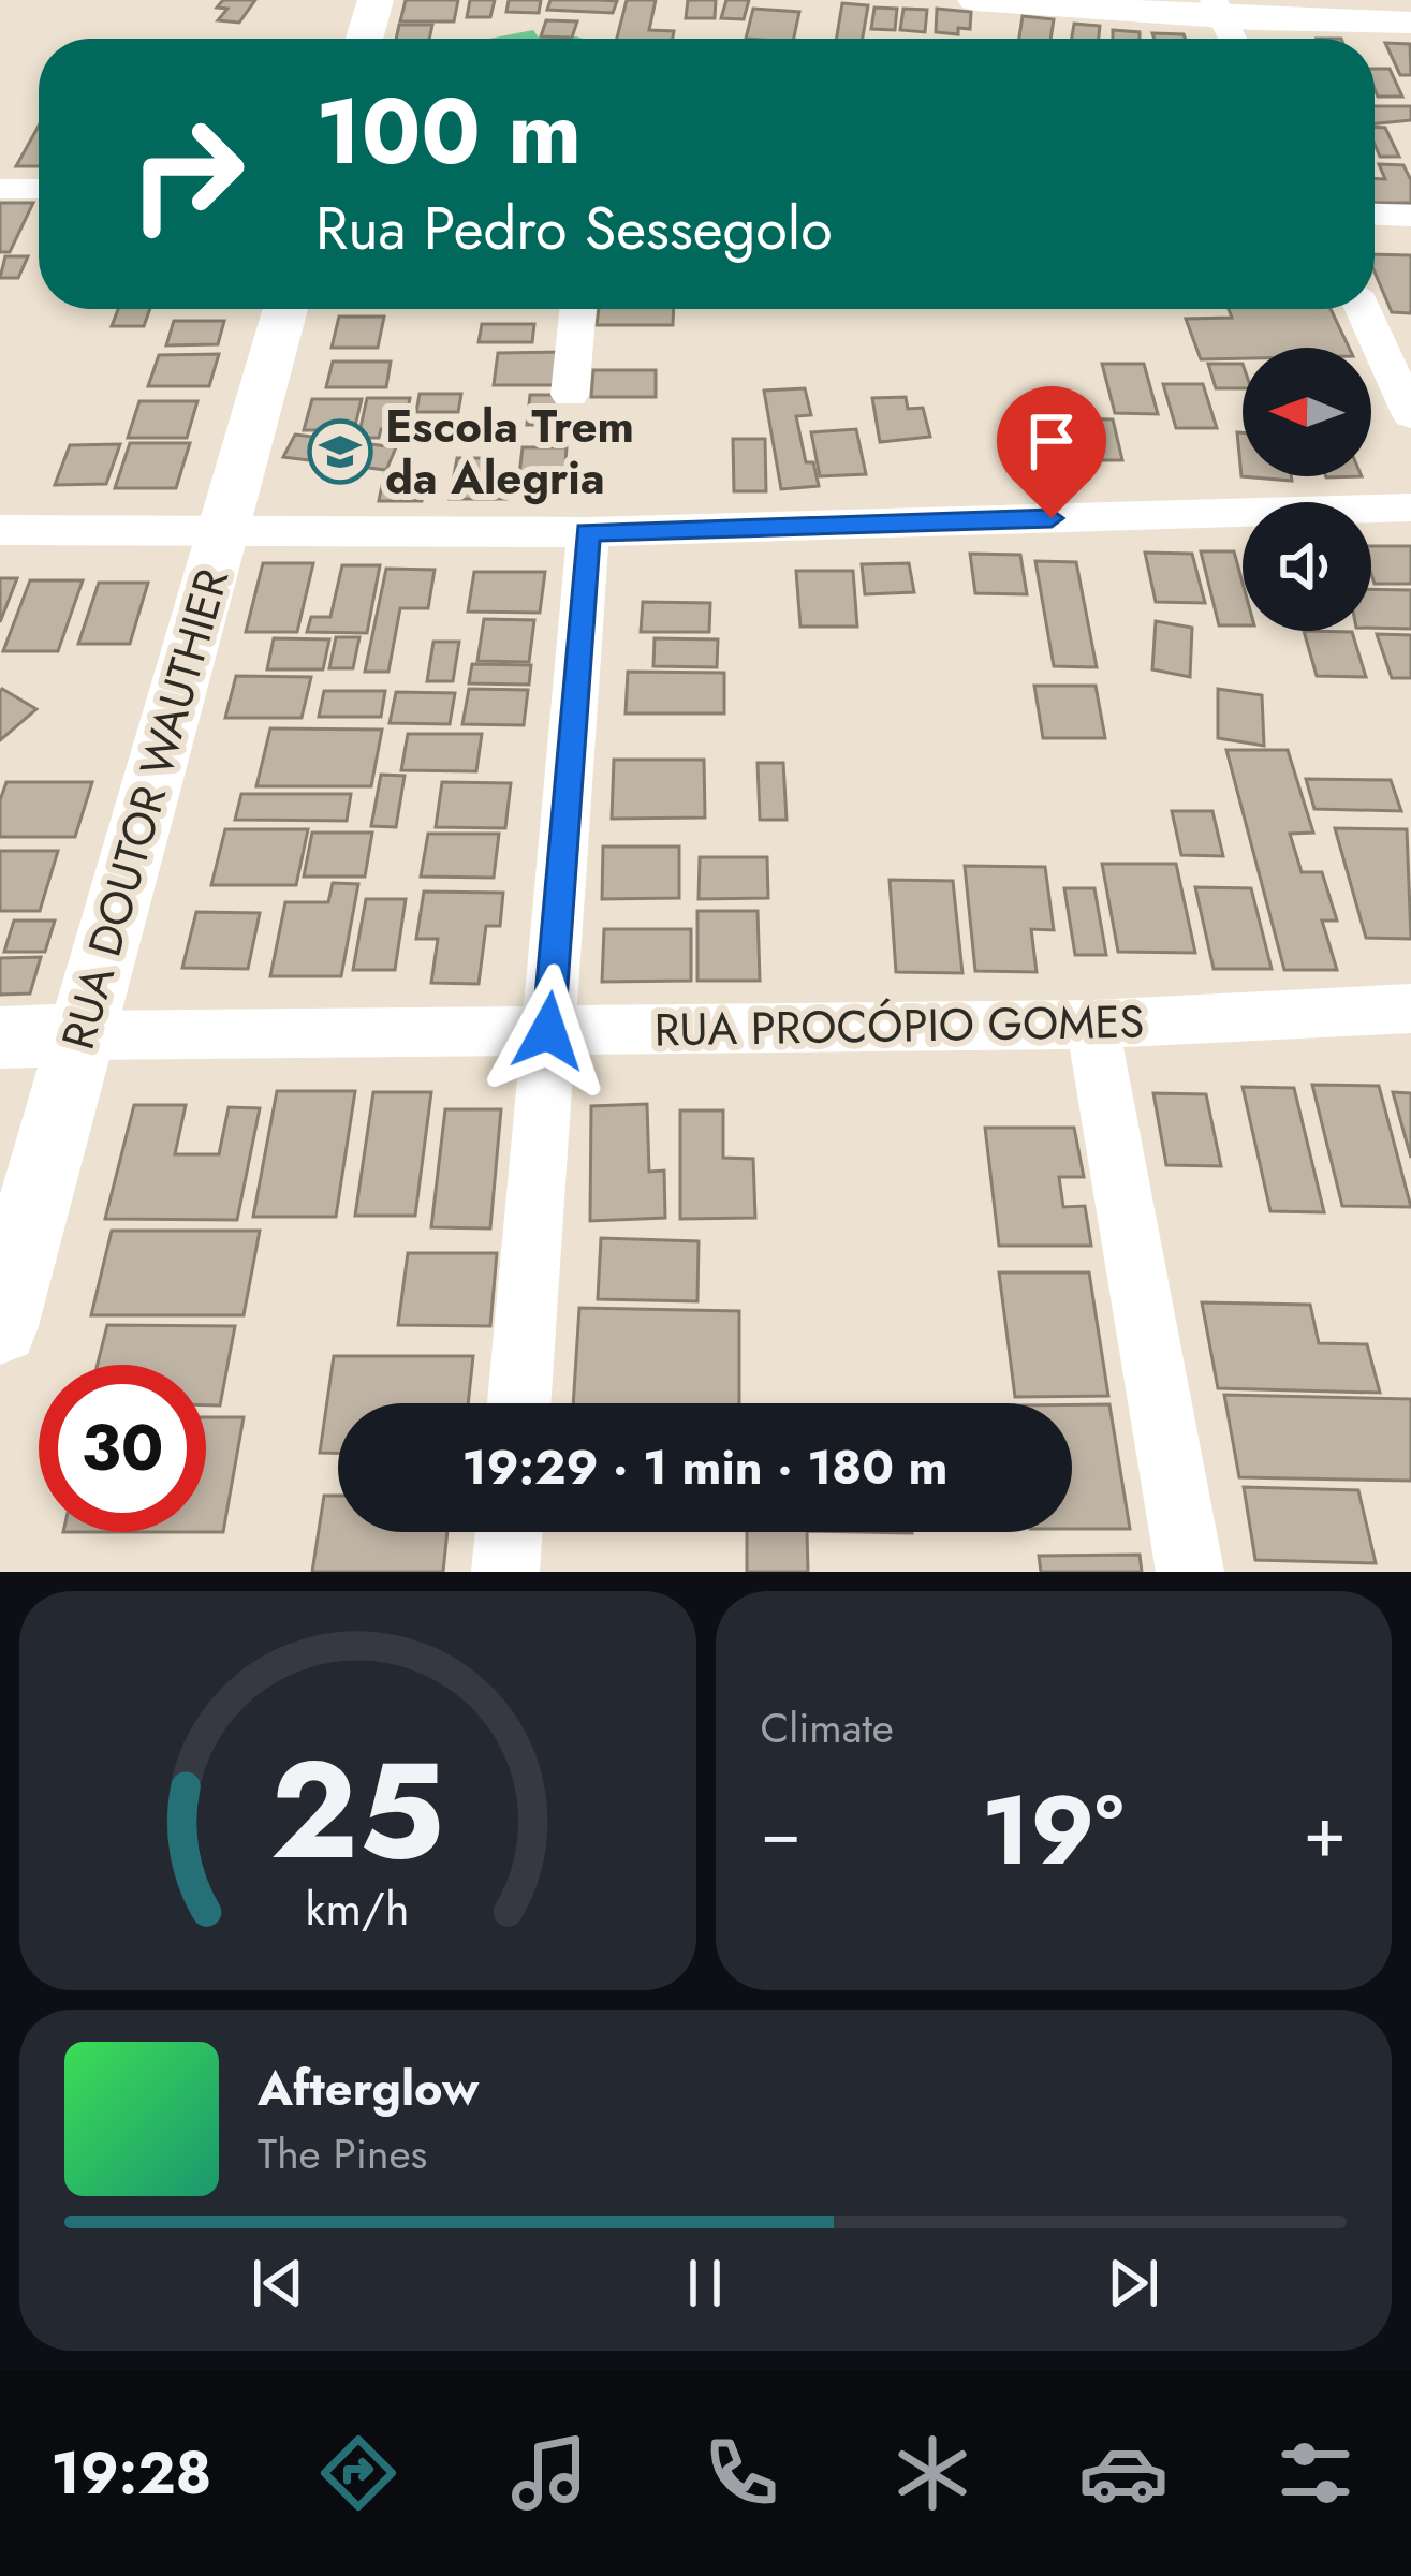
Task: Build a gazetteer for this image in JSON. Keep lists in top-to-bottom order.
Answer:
{
  "streets": {
    "street": ["RUA DOUTOR WAUTHIER", "RUA PROCÓPIO GOMES"]
  },
  "crossings": [
    ["RUA DOUTOR WAUTHIER", "RUA PROCÓPIO GOMES"]
  ],
  "places": {
    "school or university": ["Escola Trem da Alegria"]
  },
  "north": "left",
  "page": {
    "turn": ["100 m", "Rua Pedro Sessegolo"],
    "limit": "30",
    "trip": "19:29 · 1 min · 180 m",
    "tile": "Climate",
    "heat": ["−", "19°", "+"],
    "song": ["Afterglow", "The Pines"],
    "tabs": "19:28",
    "gauge": ["25", "km/h"]
  }
}
